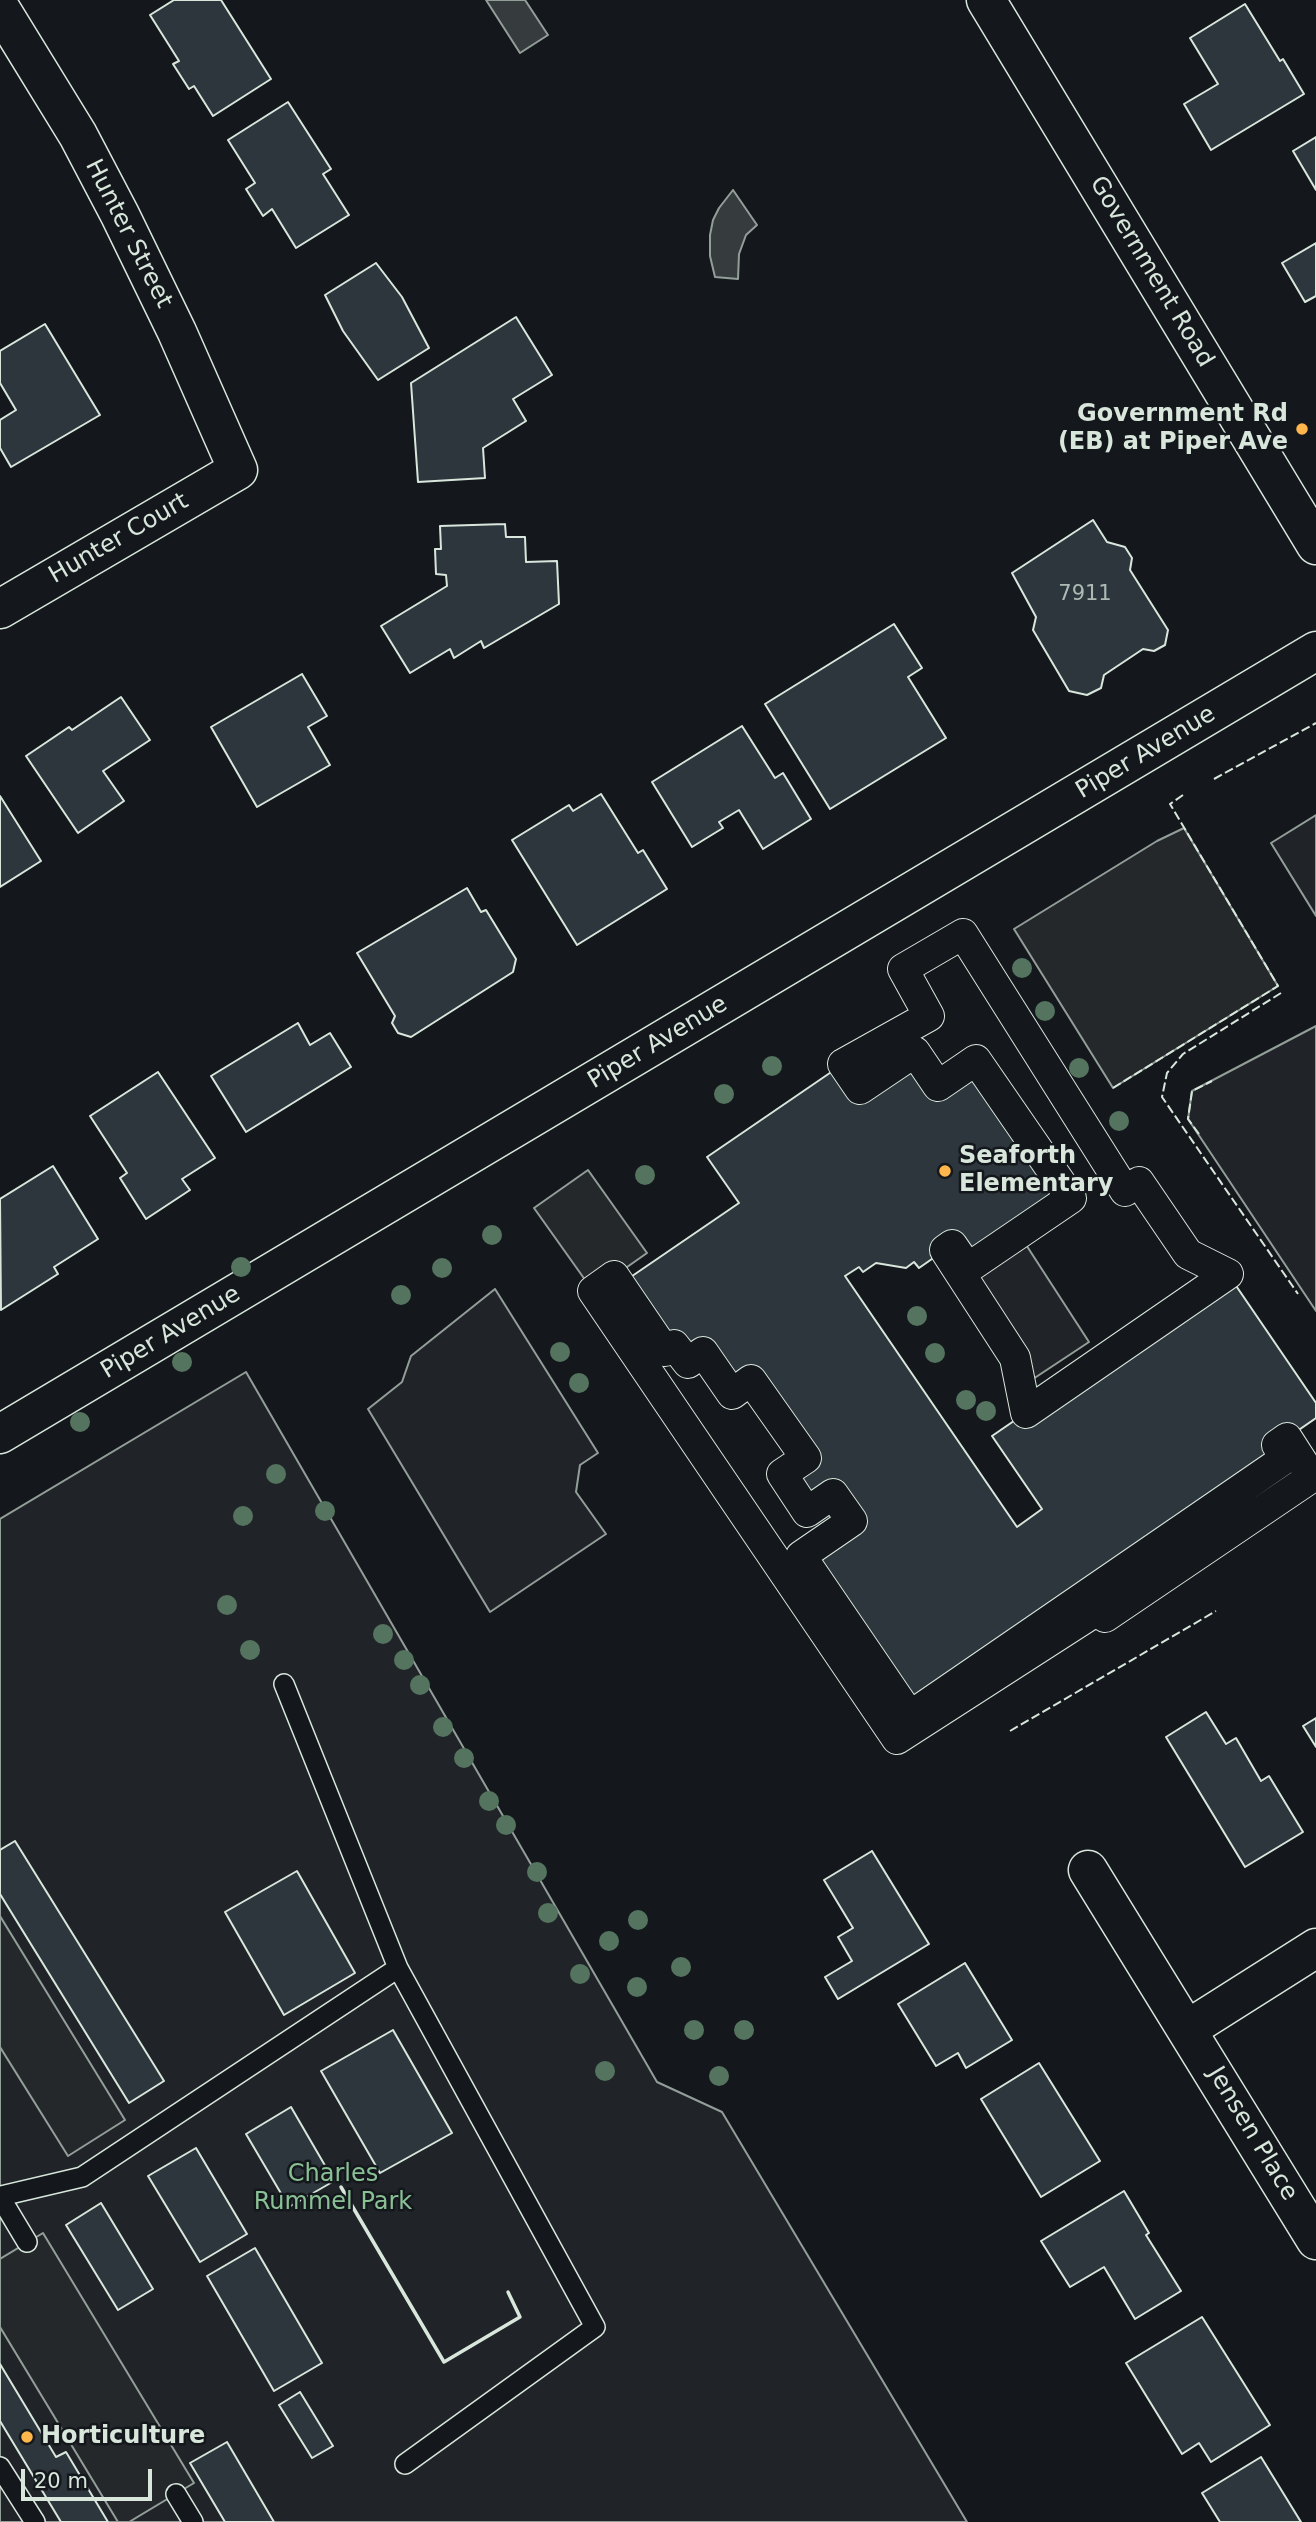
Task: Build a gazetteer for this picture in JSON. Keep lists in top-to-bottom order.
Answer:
{
  "streets": {
    "street": [
      "Hunter Street",
      "Government Road",
      "Hunter Court",
      "Piper Avenue",
      "Jensen Place"
    ]
  },
  "crossings": [
    ["Hunter Street", "Hunter Court"]
  ],
  "parks": ["Charles Rummel Park"],
  "places": ["Government Rd (EB) at Piper Ave", "Seaforth Elementary", "Horticulture"],
  "house_numbers": ["7911"],
  "scale_bar": "20 m"
}
